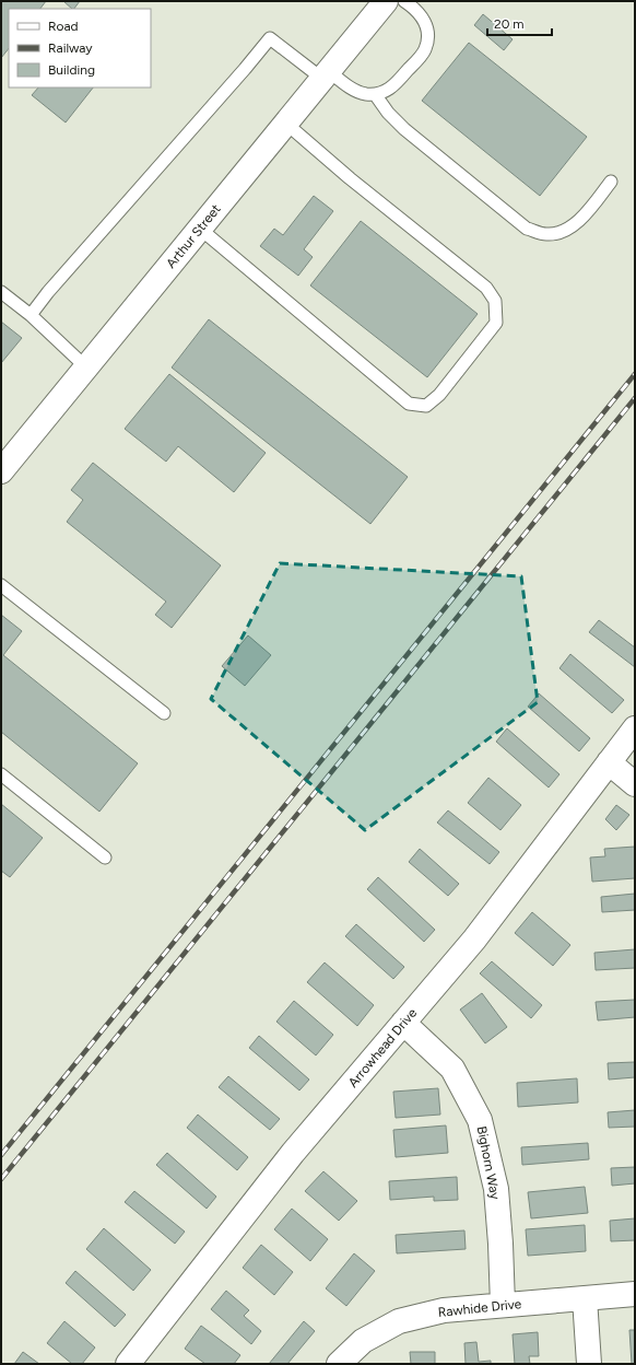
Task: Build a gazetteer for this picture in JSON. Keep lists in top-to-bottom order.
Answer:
{
  "streets": {
    "street": [
      "Arthur Street",
      "Arrowhead Drive",
      "Bighorn Way",
      "Rawhide Drive"
    ]
  },
  "crossings": [
    ["Arrowhead Drive", "Bighorn Way"],
    ["Bighorn Way", "Rawhide Drive"]
  ],
  "legend": ["Road", "Railway", "Building"],
  "scale_bar": "20 m"
}
